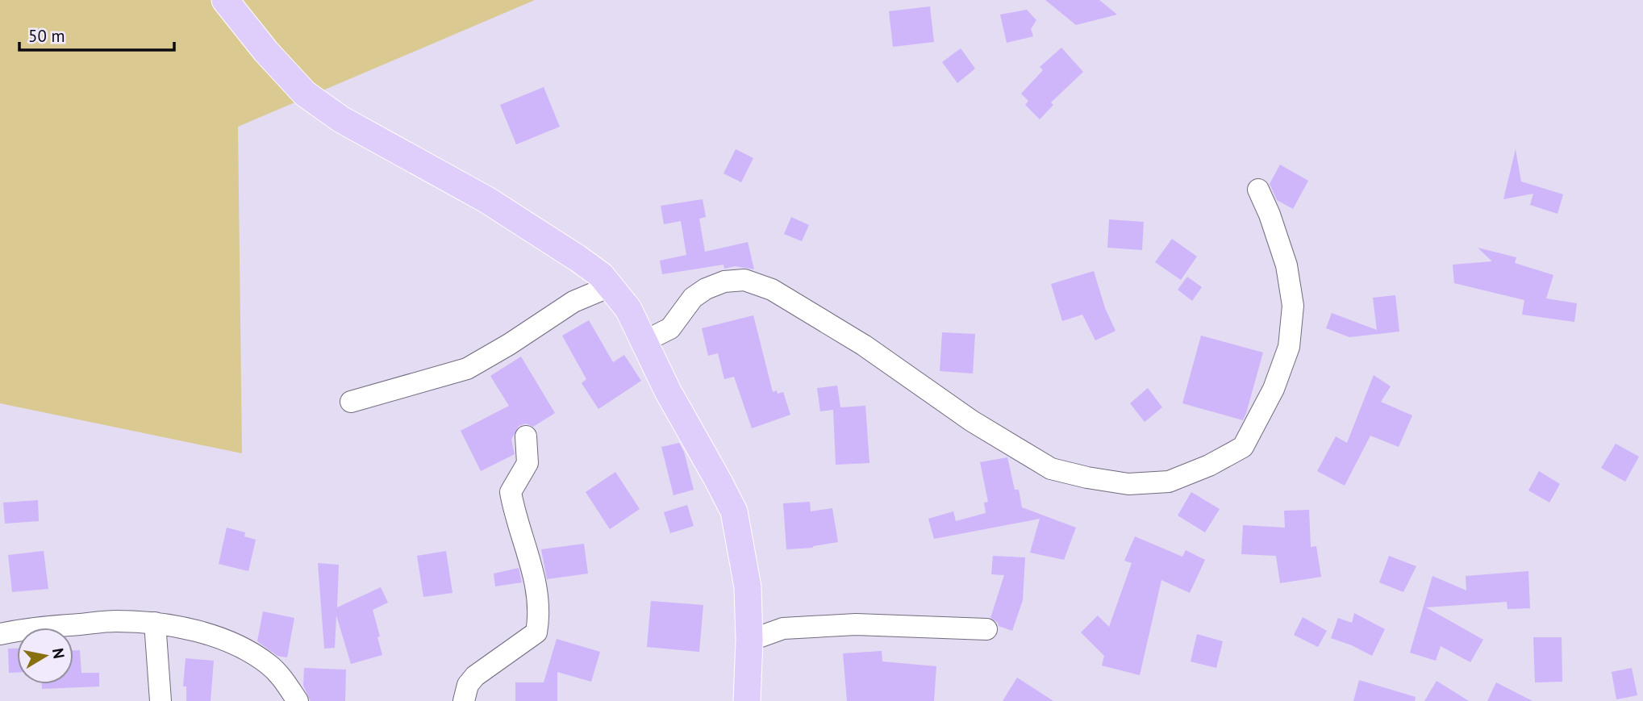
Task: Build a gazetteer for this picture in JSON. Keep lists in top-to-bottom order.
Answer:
{
  "scale_bar": "50 m",
  "north": "right"
}
